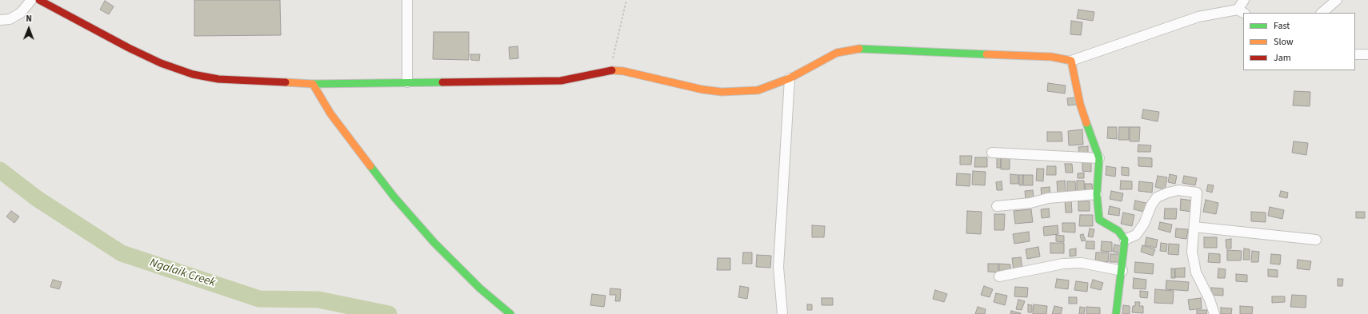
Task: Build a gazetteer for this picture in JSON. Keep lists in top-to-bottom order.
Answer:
{
  "water": ["Ngalaik Creek"],
  "legend": ["Fast", "Slow", "Jam"],
  "north": "top"
}
